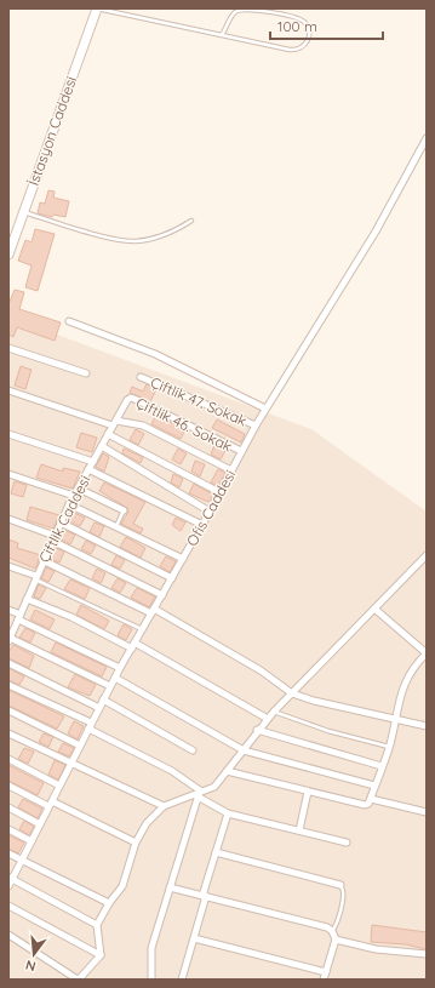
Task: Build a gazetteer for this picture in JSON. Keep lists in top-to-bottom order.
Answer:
{
  "streets": {
    "main road": ["İstasyon Caddesi"],
    "street": [
      "Çiftlik 47. Sokak",
      "Çiftlik 46. Sokak",
      "Ofis Caddesi",
      "Çiftlik Caddesi"
    ]
  },
  "crossings": [
    ["Çiftlik 47. Sokak", "Ofis Caddesi"],
    ["Çiftlik 46. Sokak", "Ofis Caddesi"],
    ["Çiftlik 46. Sokak", "Çiftlik Caddesi"]
  ],
  "scale_bar": "100 m",
  "north": "bottom"
}
